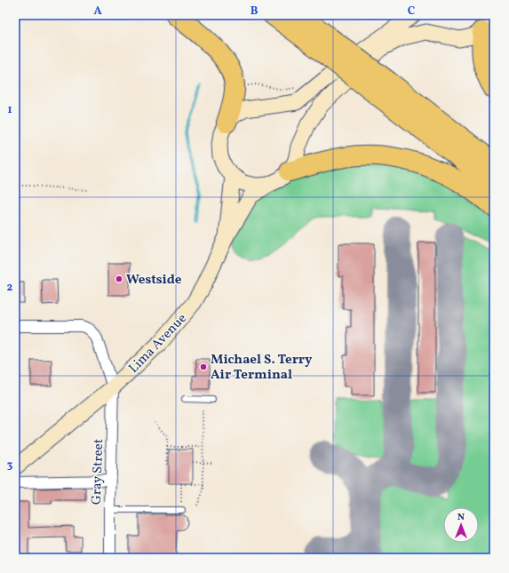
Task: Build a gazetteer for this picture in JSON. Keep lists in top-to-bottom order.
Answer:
{
  "streets": {
    "main road": ["Lima Avenue"],
    "street": ["Gray Street"]
  },
  "crossings": [
    ["Lima Avenue", "Gray Street"]
  ],
  "places": ["Westside", "Michael S. Terry Air Terminal"],
  "north": "top",
  "grid": {
    "columns": ["A", "B", "C"],
    "rows": ["1", "2", "3"]
  }
}
